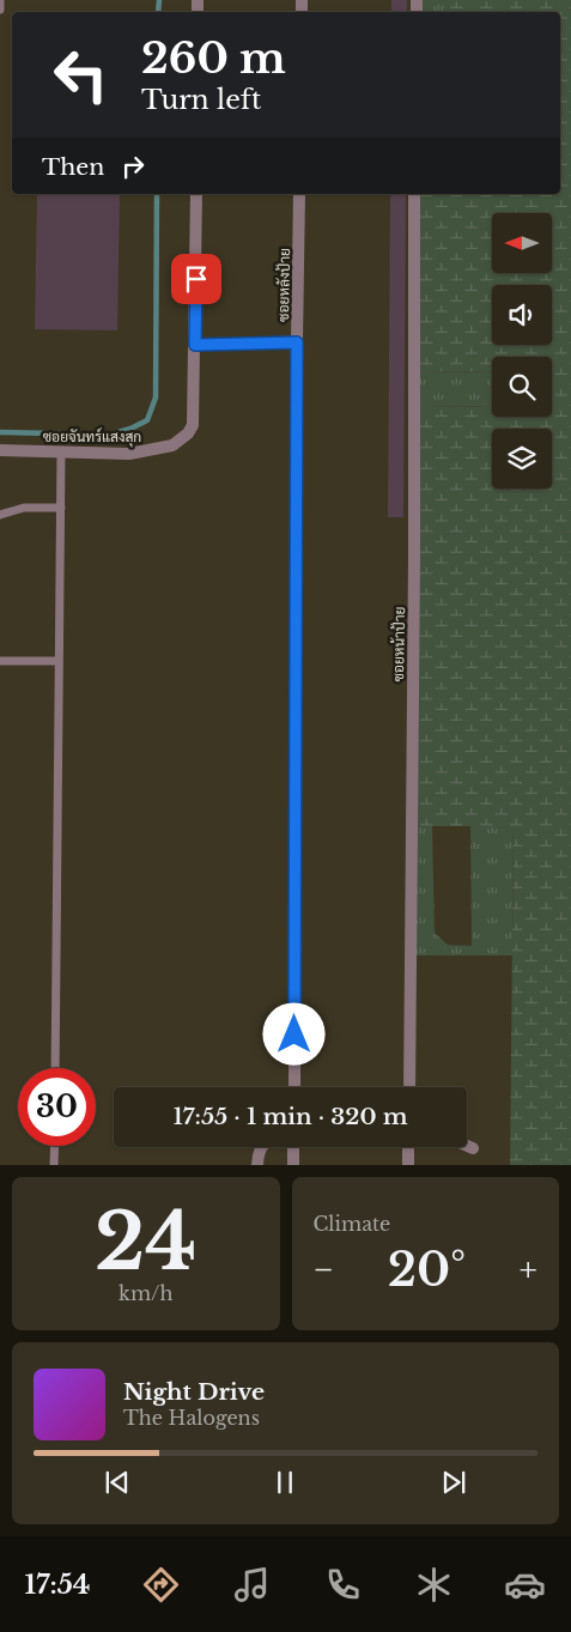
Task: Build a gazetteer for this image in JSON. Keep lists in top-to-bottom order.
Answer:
{
  "streets": {
    "street": ["ซอยหลังป้าย", "ซอยจันทร์แสงสุก", "ซอยหน้าป้าย"]
  },
  "north": "left",
  "page": {
    "turn": ["260 m", "Turn left"],
    "then": "Then",
    "limit": "30",
    "trip": "17:55 · 1 min · 320 m",
    "tile": [
      ["24", "km/h"],
      "Climate"
    ],
    "heat": ["−", "20°", "+"],
    "song": ["Night Drive", "The Halogens"],
    "tabs": "17:54"
  }
}
